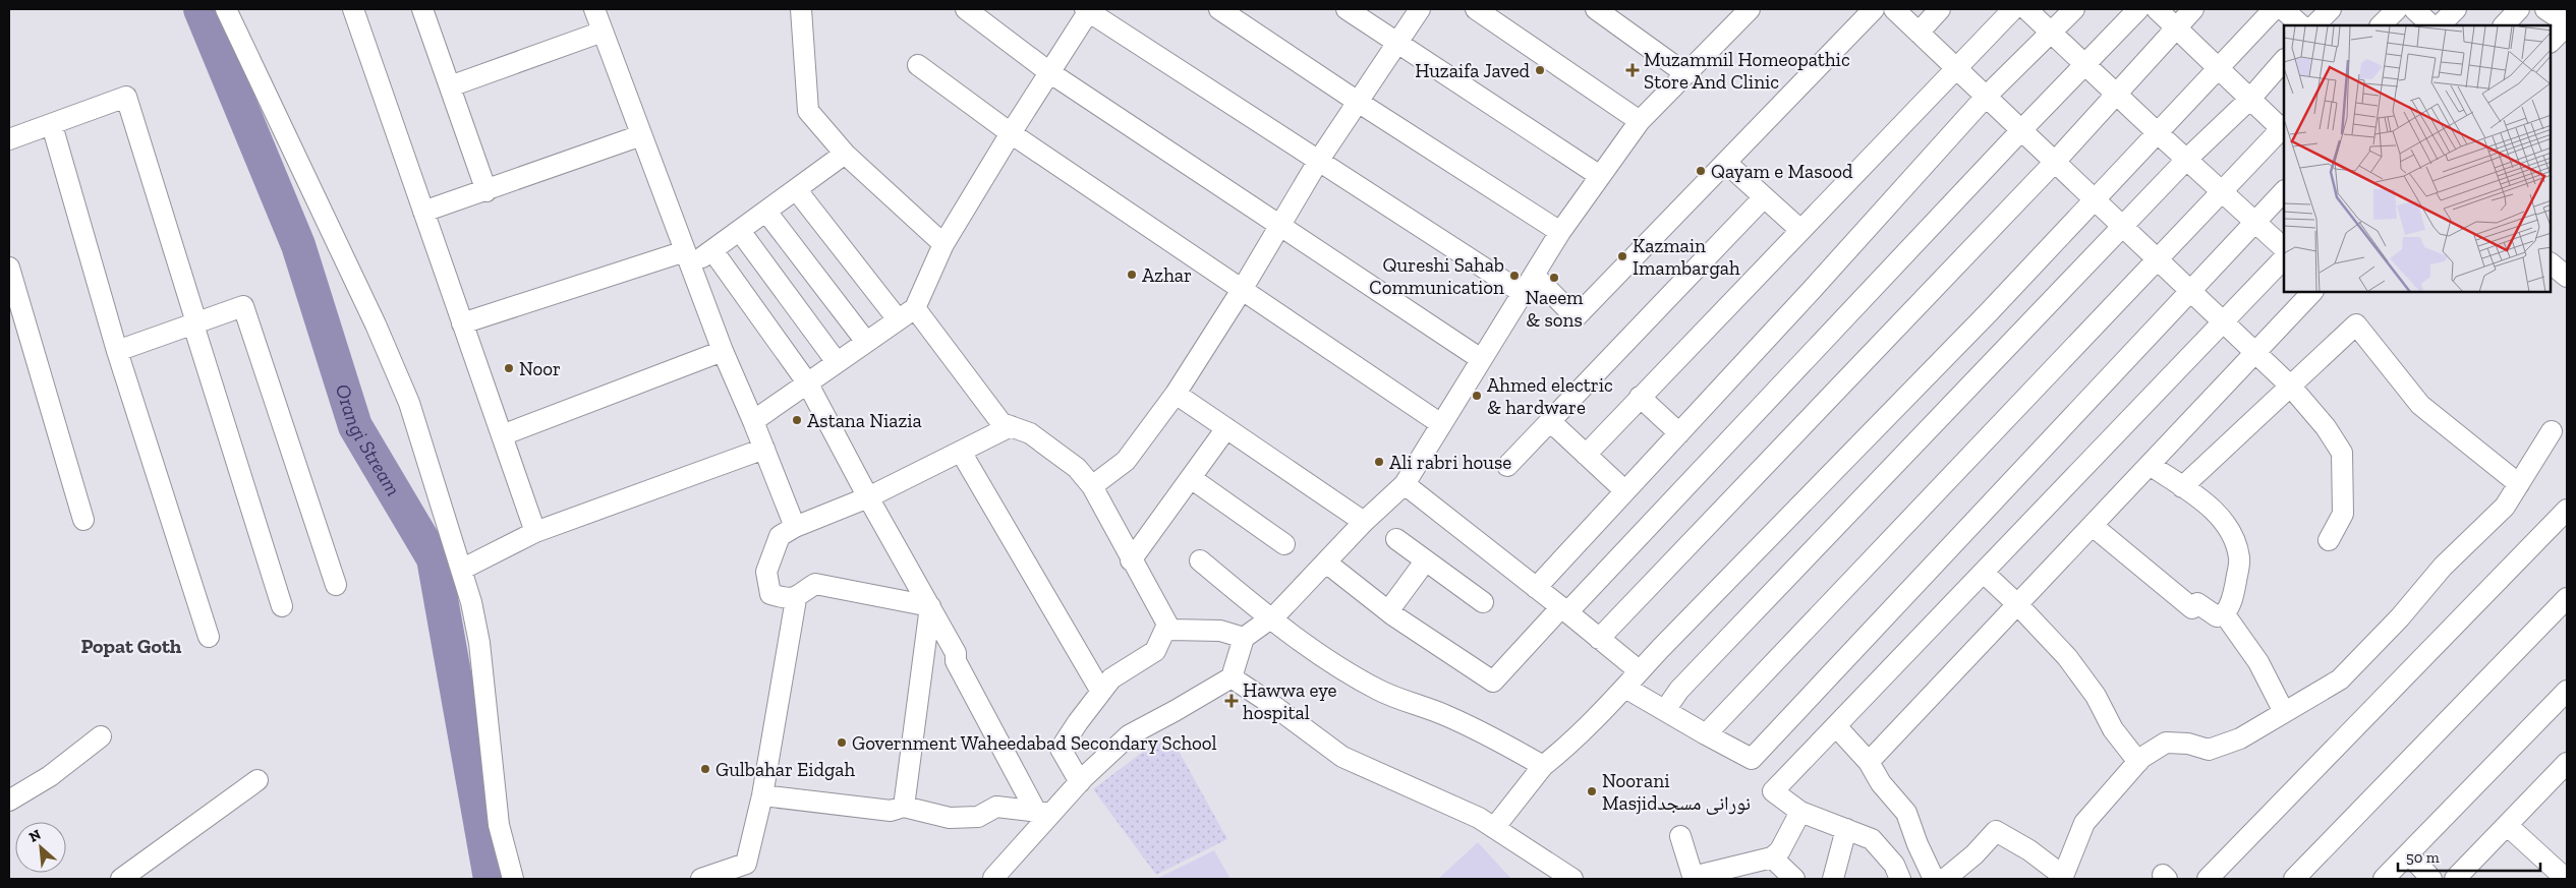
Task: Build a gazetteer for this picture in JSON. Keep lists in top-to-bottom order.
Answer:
{
  "districts": ["Popat Goth"],
  "water": ["Orangi Stream"],
  "places": {
    "other": [
      "Huzaifa Javed",
      "Qayam e Masood",
      "Kazmain Imambargah",
      "Azhar",
      "Qureshi Sahab Communication",
      "Naeem & sons",
      "Noor",
      "Ahmed electric & hardware",
      "Astana Niazia",
      "Ali rabri house",
      "Government Waheedabad Secondary School",
      "Gulbahar Eidgah",
      "Noorani Masjidنورانی مسجد"
    ],
    "health": ["Muzammil Homeopathic Store And Clinic", "Hawwa eye hospital"]
  },
  "scale_bar": "50 m",
  "north": "top left"
}
